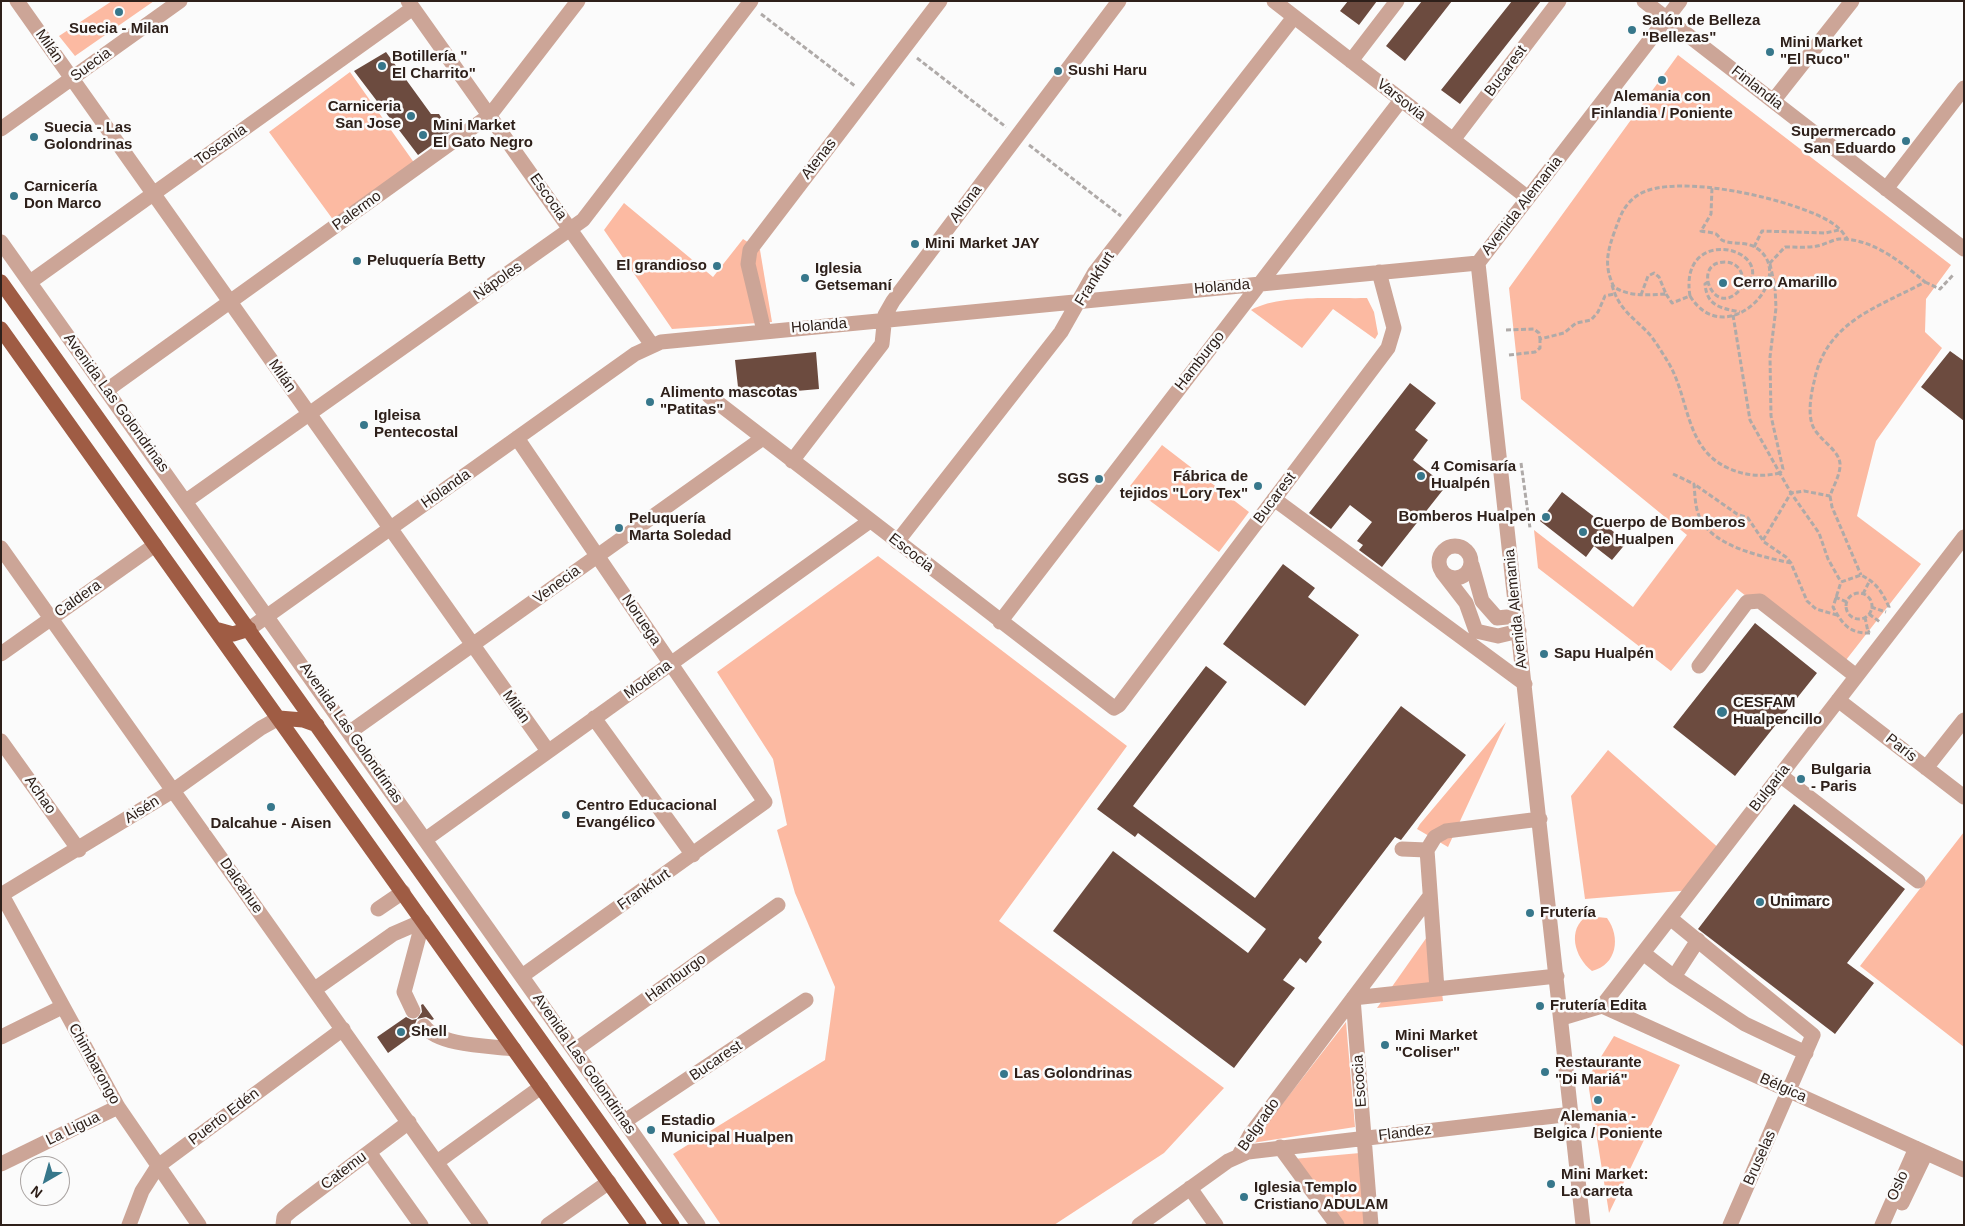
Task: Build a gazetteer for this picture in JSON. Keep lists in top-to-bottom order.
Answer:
{
  "streets": {
    "main road": ["Avenida Las Golondrinas"],
    "street": [
      "Milán",
      "Suecia",
      "Bucarest",
      "Finlandia",
      "Varsovia",
      "Toscania",
      "Atenas",
      "Escocia",
      "Altona",
      "Avenida Alemania",
      "Palermo",
      "Frankfurt",
      "Nápoles",
      "Holanda",
      "Hamburgo",
      "Venecia",
      "Caldera",
      "Noruega",
      "Modena",
      "París",
      "Bulgaria",
      "Achao",
      "Aisén",
      "Dalcahue",
      "Chimbarongo",
      "Bélgica",
      "Puerto Edén",
      "Belgrado",
      "La Ligua",
      "Flandez",
      "Bruselas",
      "Catemu",
      "Oslo"
    ]
  },
  "crossings": [
    ["Milán", "Suecia"],
    ["Milán", "Toscania"],
    ["Milán", "Palermo"],
    ["Milán", "Nápoles"],
    ["Milán", "Holanda"],
    ["Milán", "Venecia"],
    ["Milán", "Modena"],
    ["Bucarest", "Varsovia"],
    ["Bucarest", "Escocia"],
    ["Bucarest", "Holanda"],
    ["Bucarest", "Avenida Las Golondrinas"],
    ["Finlandia", "Avenida Alemania"],
    ["Varsovia", "Avenida Alemania"],
    ["Varsovia", "Frankfurt"],
    ["Varsovia", "Hamburgo"],
    ["Toscania", "Escocia"],
    ["Toscania", "Avenida Las Golondrinas"],
    ["Atenas", "Holanda"],
    ["Escocia", "Altona"],
    ["Escocia", "Palermo"],
    ["Escocia", "Frankfurt"],
    ["Escocia", "Nápoles"],
    ["Escocia", "Holanda"],
    ["Escocia", "Hamburgo"],
    ["Escocia", "Venecia"],
    ["Escocia", "Modena"],
    ["Escocia", "Belgrado"],
    ["Escocia", "Flandez"],
    ["Altona", "Holanda"],
    ["Avenida Alemania", "Holanda"],
    ["Avenida Alemania", "Flandez"],
    ["Palermo", "Avenida Las Golondrinas"],
    ["Frankfurt", "Holanda"],
    ["Frankfurt", "Avenida Las Golondrinas"],
    ["Frankfurt", "Noruega"],
    ["Nápoles", "Avenida Las Golondrinas"],
    ["Holanda", "Hamburgo"],
    ["Holanda", "Avenida Las Golondrinas"],
    ["Holanda", "Noruega"],
    ["Hamburgo", "Avenida Las Golondrinas"],
    ["Avenida Las Golondrinas", "Venecia"],
    ["Avenida Las Golondrinas", "Modena"],
    ["Venecia", "Noruega"],
    ["Caldera", "Dalcahue"],
    ["Noruega", "Modena"],
    ["París", "Bulgaria"],
    ["Bulgaria", "Bélgica"],
    ["Achao", "Aisén"],
    ["Aisén", "Dalcahue"],
    ["Aisén", "Chimbarongo"],
    ["Dalcahue", "Puerto Edén"],
    ["Dalcahue", "Catemu"],
    ["Chimbarongo", "Puerto Edén"],
    ["Chimbarongo", "La Ligua"],
    ["Bélgica", "Bruselas"],
    ["Bélgica", "Oslo"],
    ["Belgrado", "Flandez"]
  ],
  "places": [
    "Suecia - Milan",
    "Salón de Belleza \"Bellezas\"",
    "Mini Market \"El Ruco\"",
    "Botillería \" El Charrito\"",
    "Sushi Haru",
    "Alemania con Finlandia / Poniente",
    "Carniceria San Jose",
    "Mini Market El Gato Negro",
    "Suecia - Las Golondrinas",
    "Supermercado San Eduardo",
    "Carnicería Don Marco",
    "Mini Market JAY",
    "Peluquería Betty",
    "El grandioso",
    "Iglesia Getsemaní",
    "Cerro Amarillo",
    "Alimento mascotas \"Patitas\"",
    "Igleisa Pentecostal",
    "4 Comisaría Hualpén",
    "SGS",
    "Fábrica de tejidos \"Lory Tex\"",
    "Bomberos Hualpen",
    "Peluquería Marta Soledad",
    "Cuerpo de Bomberos de Hualpen",
    "Sapu Hualpén",
    "CESFAM Hualpencillo",
    "Bulgaria - Paris",
    "Dalcahue - Aisen",
    "Centro Educacional Evangélico",
    "Unimarc",
    "Frutería",
    "Frutería Edita",
    "Shell",
    "Mini Market \"Coliser\"",
    "Restaurante \"Di Mariá\"",
    "Las Golondrinas",
    "Alemania - Belgica / Poniente",
    "Estadio Municipal Hualpen",
    "Mini Market: La carreta",
    "Iglesia Templo Cristiano ADULAM"
  ],
  "north": "bottom left"
}
